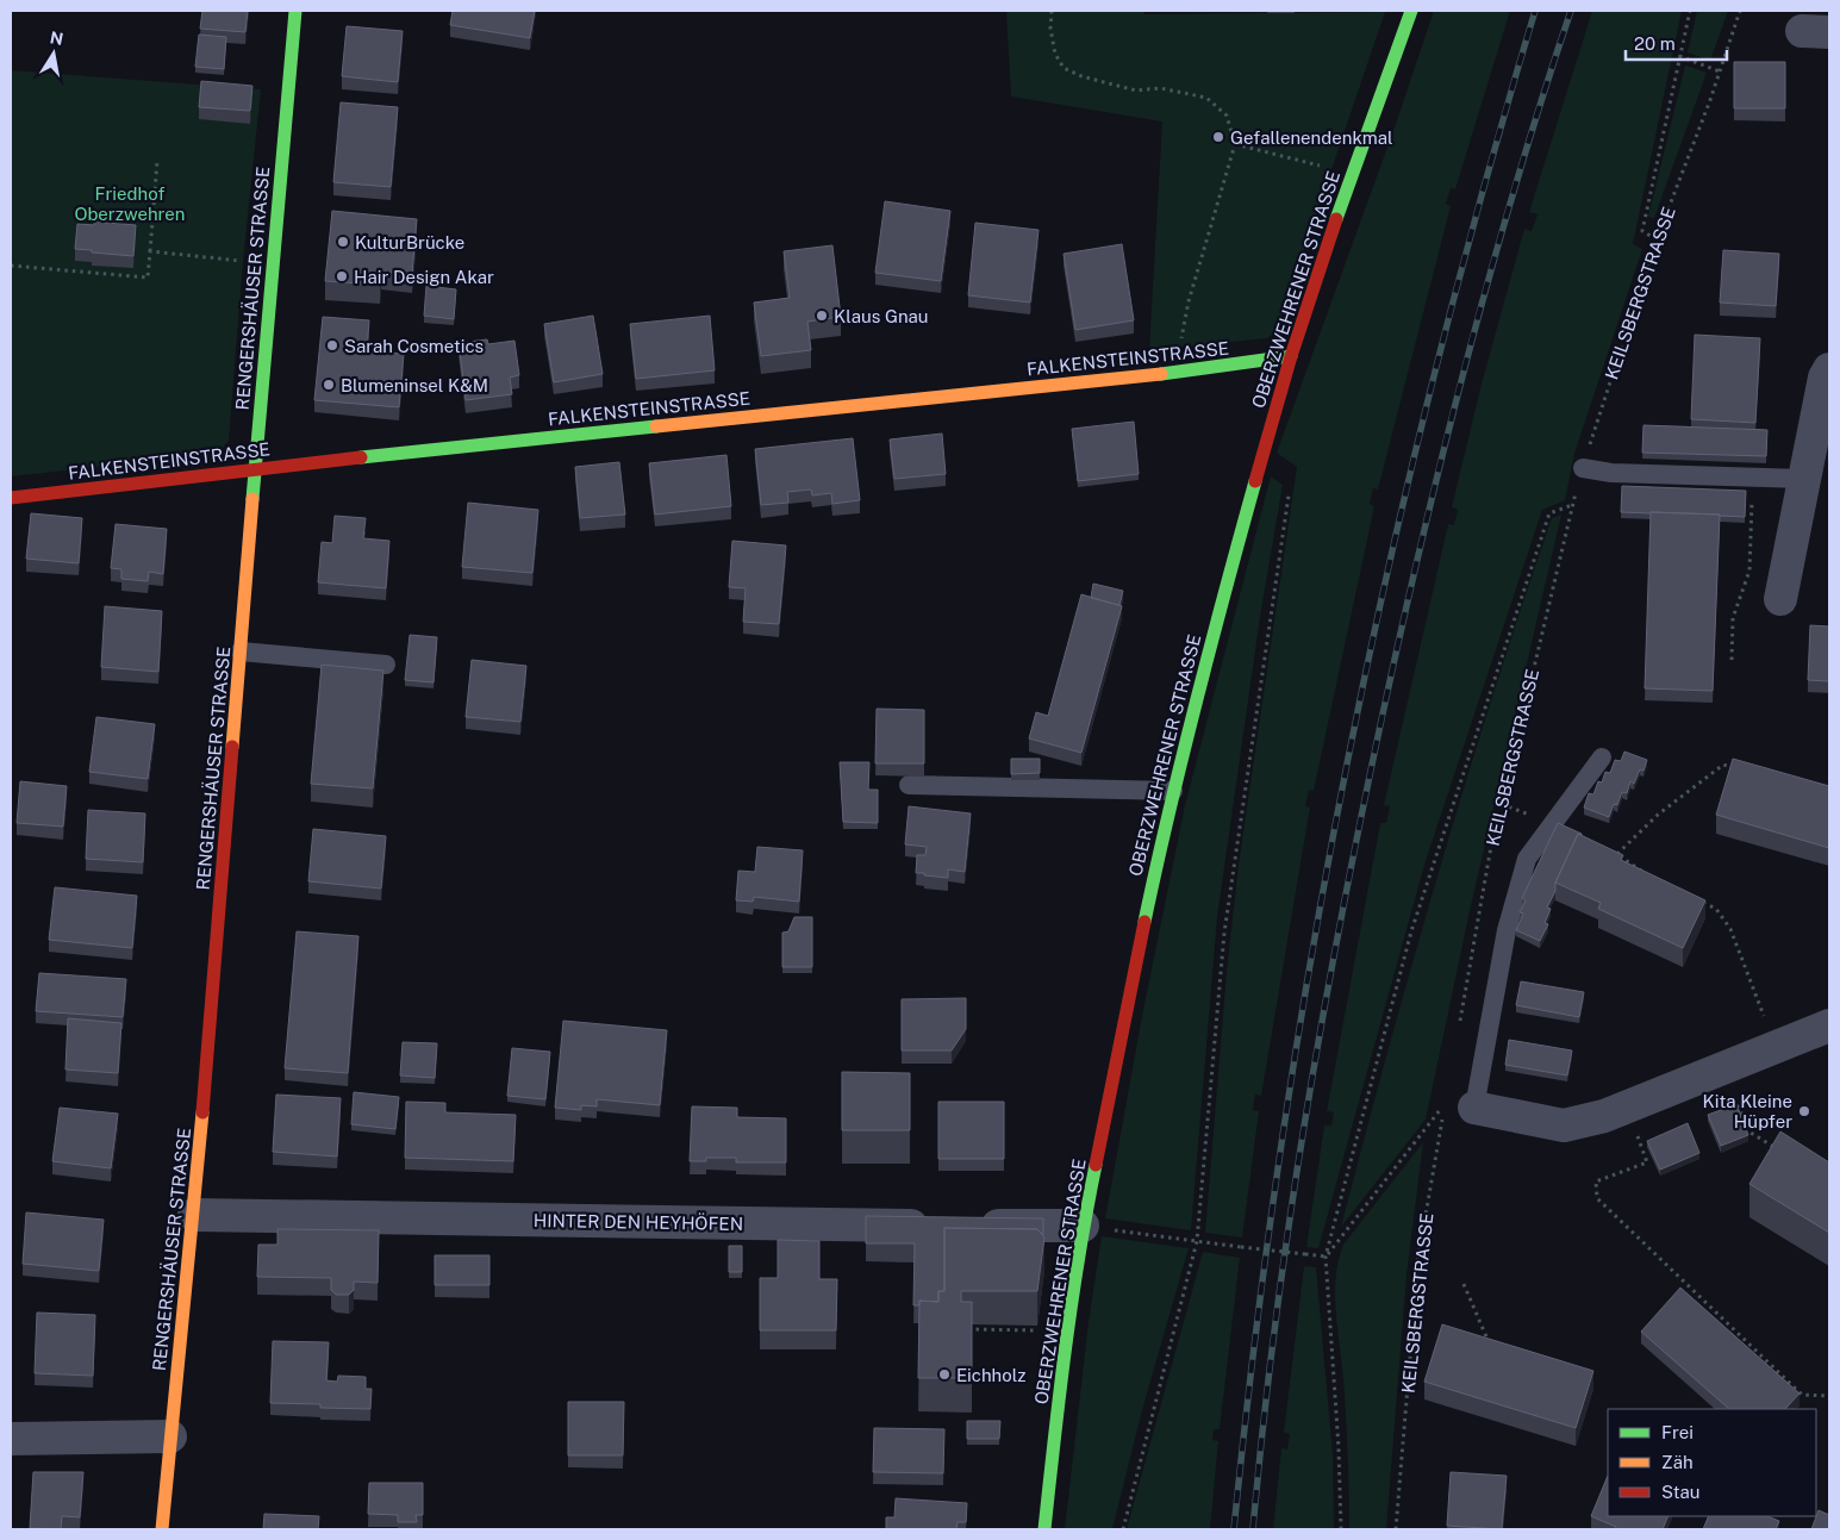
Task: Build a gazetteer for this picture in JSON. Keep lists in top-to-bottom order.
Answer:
{
  "streets": {
    "street": [
      "RENGERSHÄUSER STRASSE",
      "OBERZWEHRENER STRASSE",
      "FALKENSTEINSTRASSE",
      "HINTER DEN HEYHÖFEN"
    ],
    "path": ["KEILSBERGSTRASSE"]
  },
  "crossings": [
    ["RENGERSHÄUSER STRASSE", "FALKENSTEINSTRASSE"],
    ["RENGERSHÄUSER STRASSE", "HINTER DEN HEYHÖFEN"],
    ["OBERZWEHRENER STRASSE", "FALKENSTEINSTRASSE"],
    ["OBERZWEHRENER STRASSE", "HINTER DEN HEYHÖFEN"]
  ],
  "parks": ["Friedhof Oberzwehren"],
  "places": [
    "Gefallenendenkmal",
    "KulturBrücke",
    "Hair Design Akar",
    "Klaus Gnau",
    "Sarah Cosmetics",
    "Blumeninsel K&M",
    "Kita Kleine Hüpfer",
    "Eichholz"
  ],
  "legend": ["Frei", "Zäh", "Stau"],
  "scale_bar": "20 m",
  "north": "top"
}
